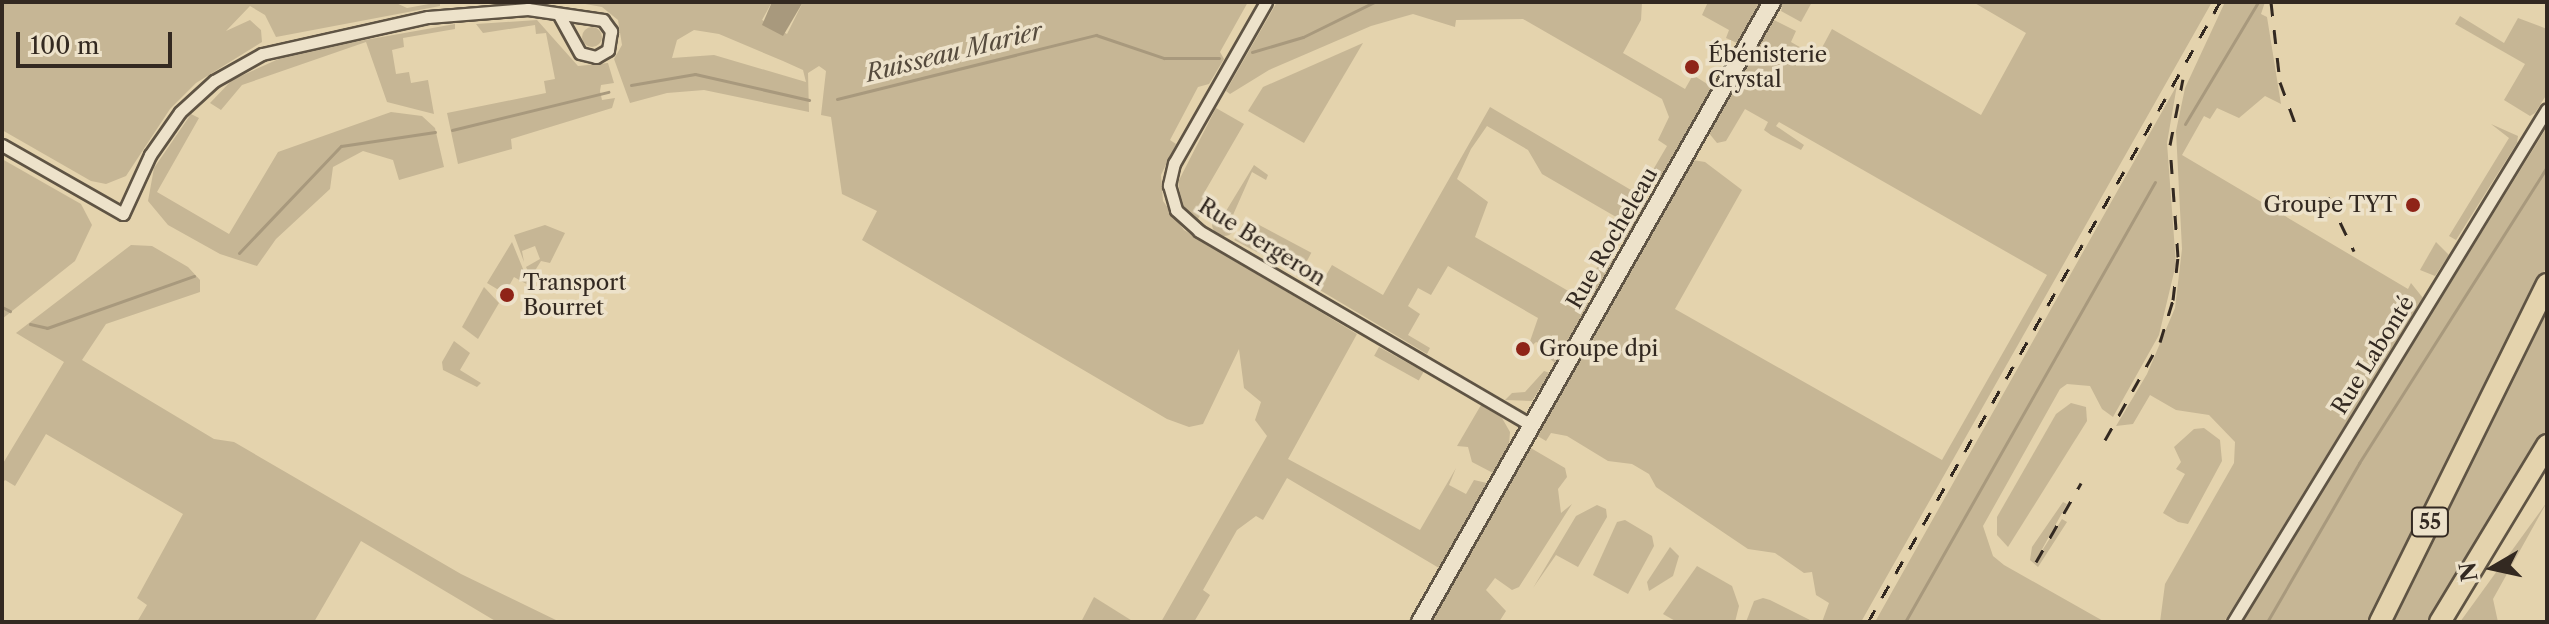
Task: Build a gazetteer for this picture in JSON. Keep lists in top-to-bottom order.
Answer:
{
  "streets": {
    "highway": ["55"],
    "street": ["Rue Rocheleau", "Rue Bergeron", "Rue Labonté"]
  },
  "crossings": [
    ["Rue Rocheleau", "Rue Bergeron"]
  ],
  "water": ["Ruisseau Marier"],
  "places": [
    "Ébénisterie Crystal",
    "Groupe TYT",
    "Transport Bourret",
    "Groupe dpi"
  ],
  "scale_bar": "100 m",
  "north": "left"
}
